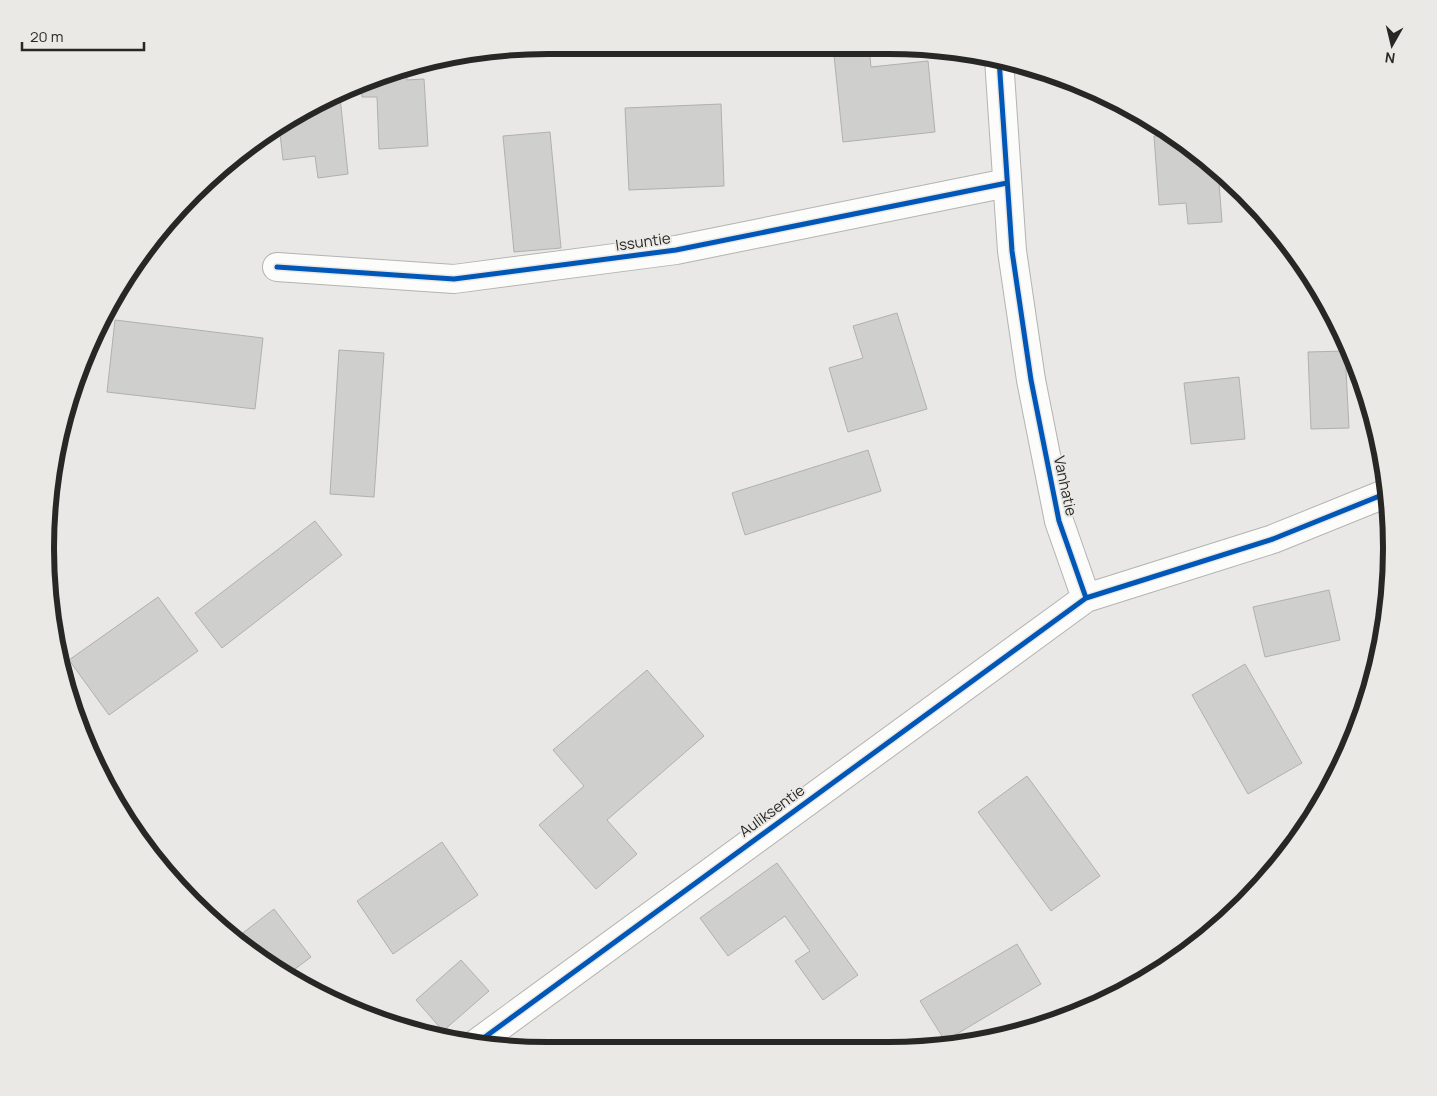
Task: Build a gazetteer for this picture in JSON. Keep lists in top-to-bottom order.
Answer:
{
  "streets": {
    "street": ["Issuntie", "Vanhatie", "Auliksentie"]
  },
  "crossings": [
    ["Issuntie", "Vanhatie"],
    ["Vanhatie", "Auliksentie"]
  ],
  "scale_bar": "20 m",
  "north": "bottom"
}
